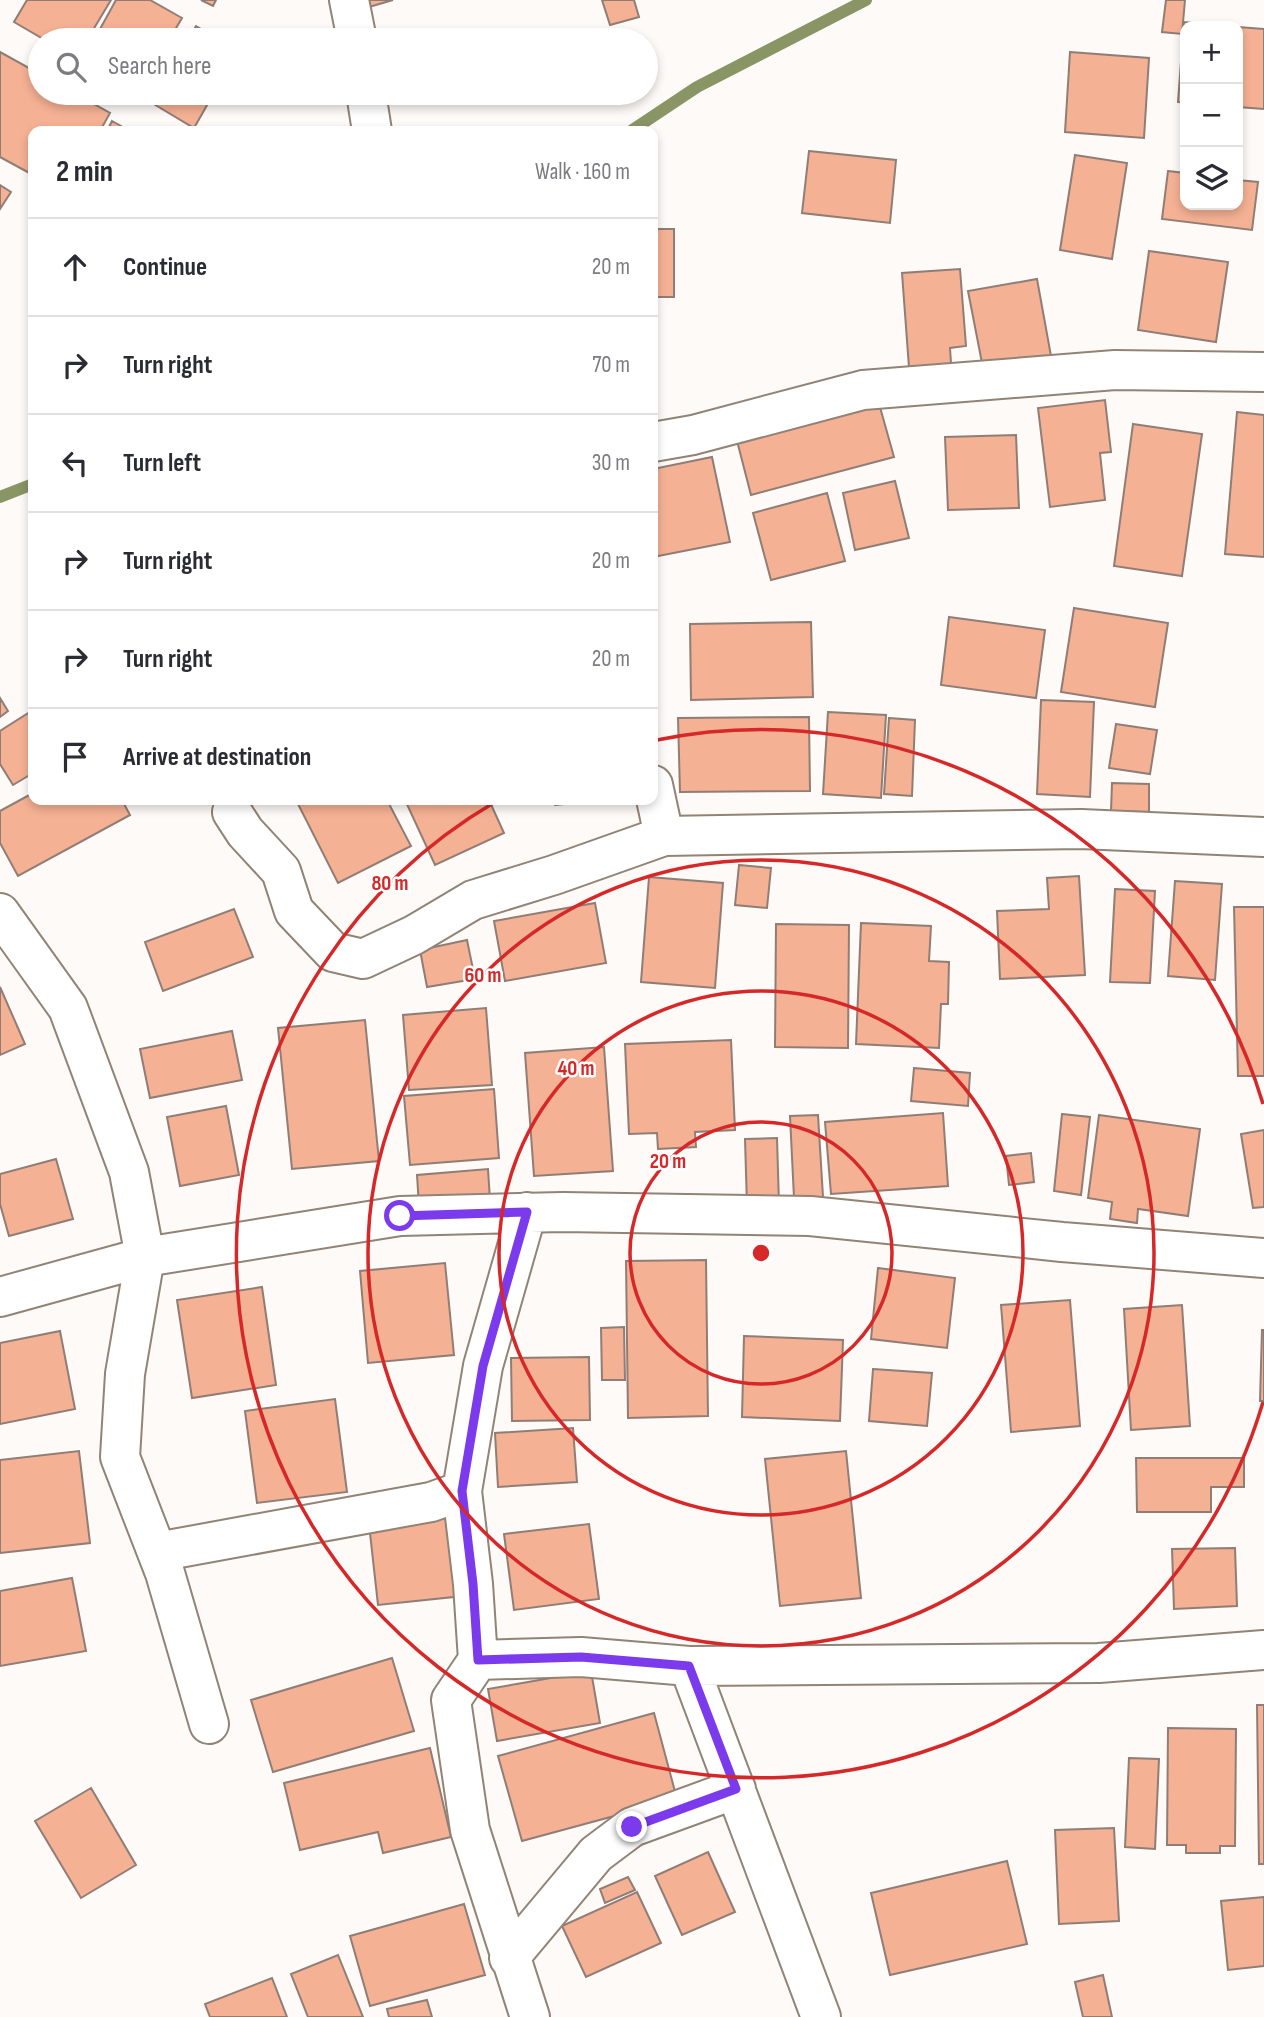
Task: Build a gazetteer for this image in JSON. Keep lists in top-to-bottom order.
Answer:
{
  "page": {
    "map_buttons": ["+", "−"],
    "search": "Search here",
    "heading": ["2 min", "Walk · 160 m"],
    "list": [
      ["Continue", "20 m"],
      ["Turn right", "70 m"],
      ["Turn left", "30 m"],
      ["Turn right", "20 m"],
      ["Turn right", "20 m"],
      "Arrive at destination"
    ]
  },
  "rings": [
    "80 m",
    "60 m",
    "40 m",
    "20 m"
  ]
}
